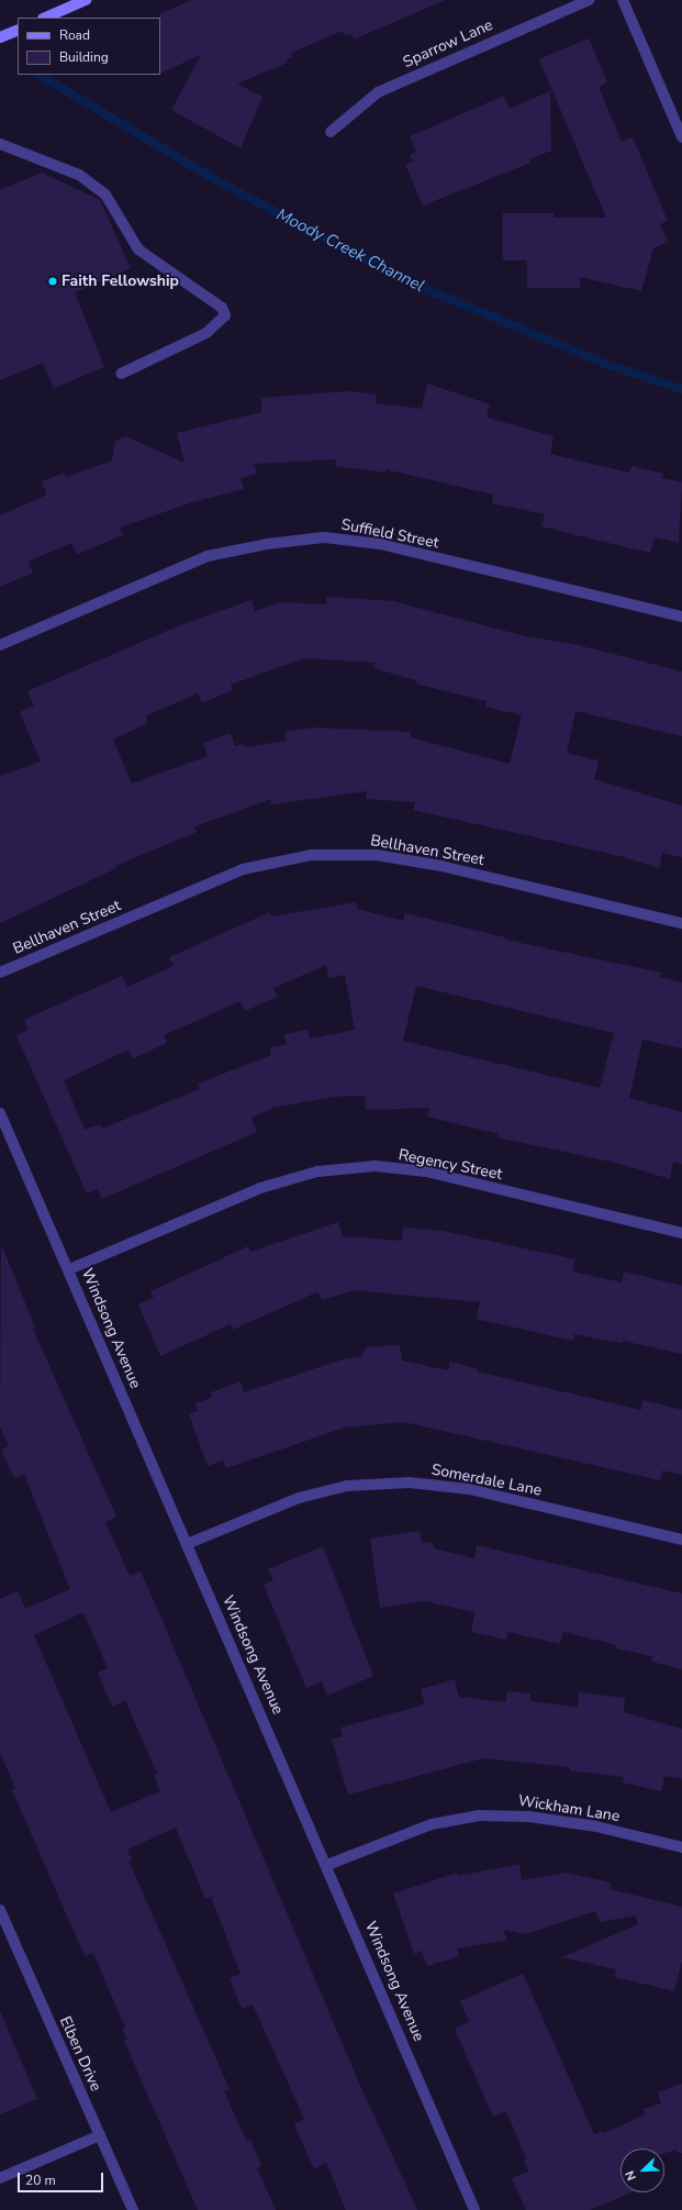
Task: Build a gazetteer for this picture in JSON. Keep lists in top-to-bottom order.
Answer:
{
  "streets": {
    "street": [
      "Sparrow Lane",
      "Suffield Street",
      "Bellhaven Street",
      "Regency Street",
      "Windsong Avenue",
      "Somerdale Lane",
      "Wickham Lane",
      "Elben Drive"
    ]
  },
  "crossings": [
    ["Regency Street", "Windsong Avenue"],
    ["Windsong Avenue", "Somerdale Lane"],
    ["Windsong Avenue", "Wickham Lane"]
  ],
  "water": ["Moody Creek Channel"],
  "places": ["Faith Fellowship"],
  "legend": ["Road", "Building"],
  "scale_bar": "20 m",
  "north": "bottom left"
}
